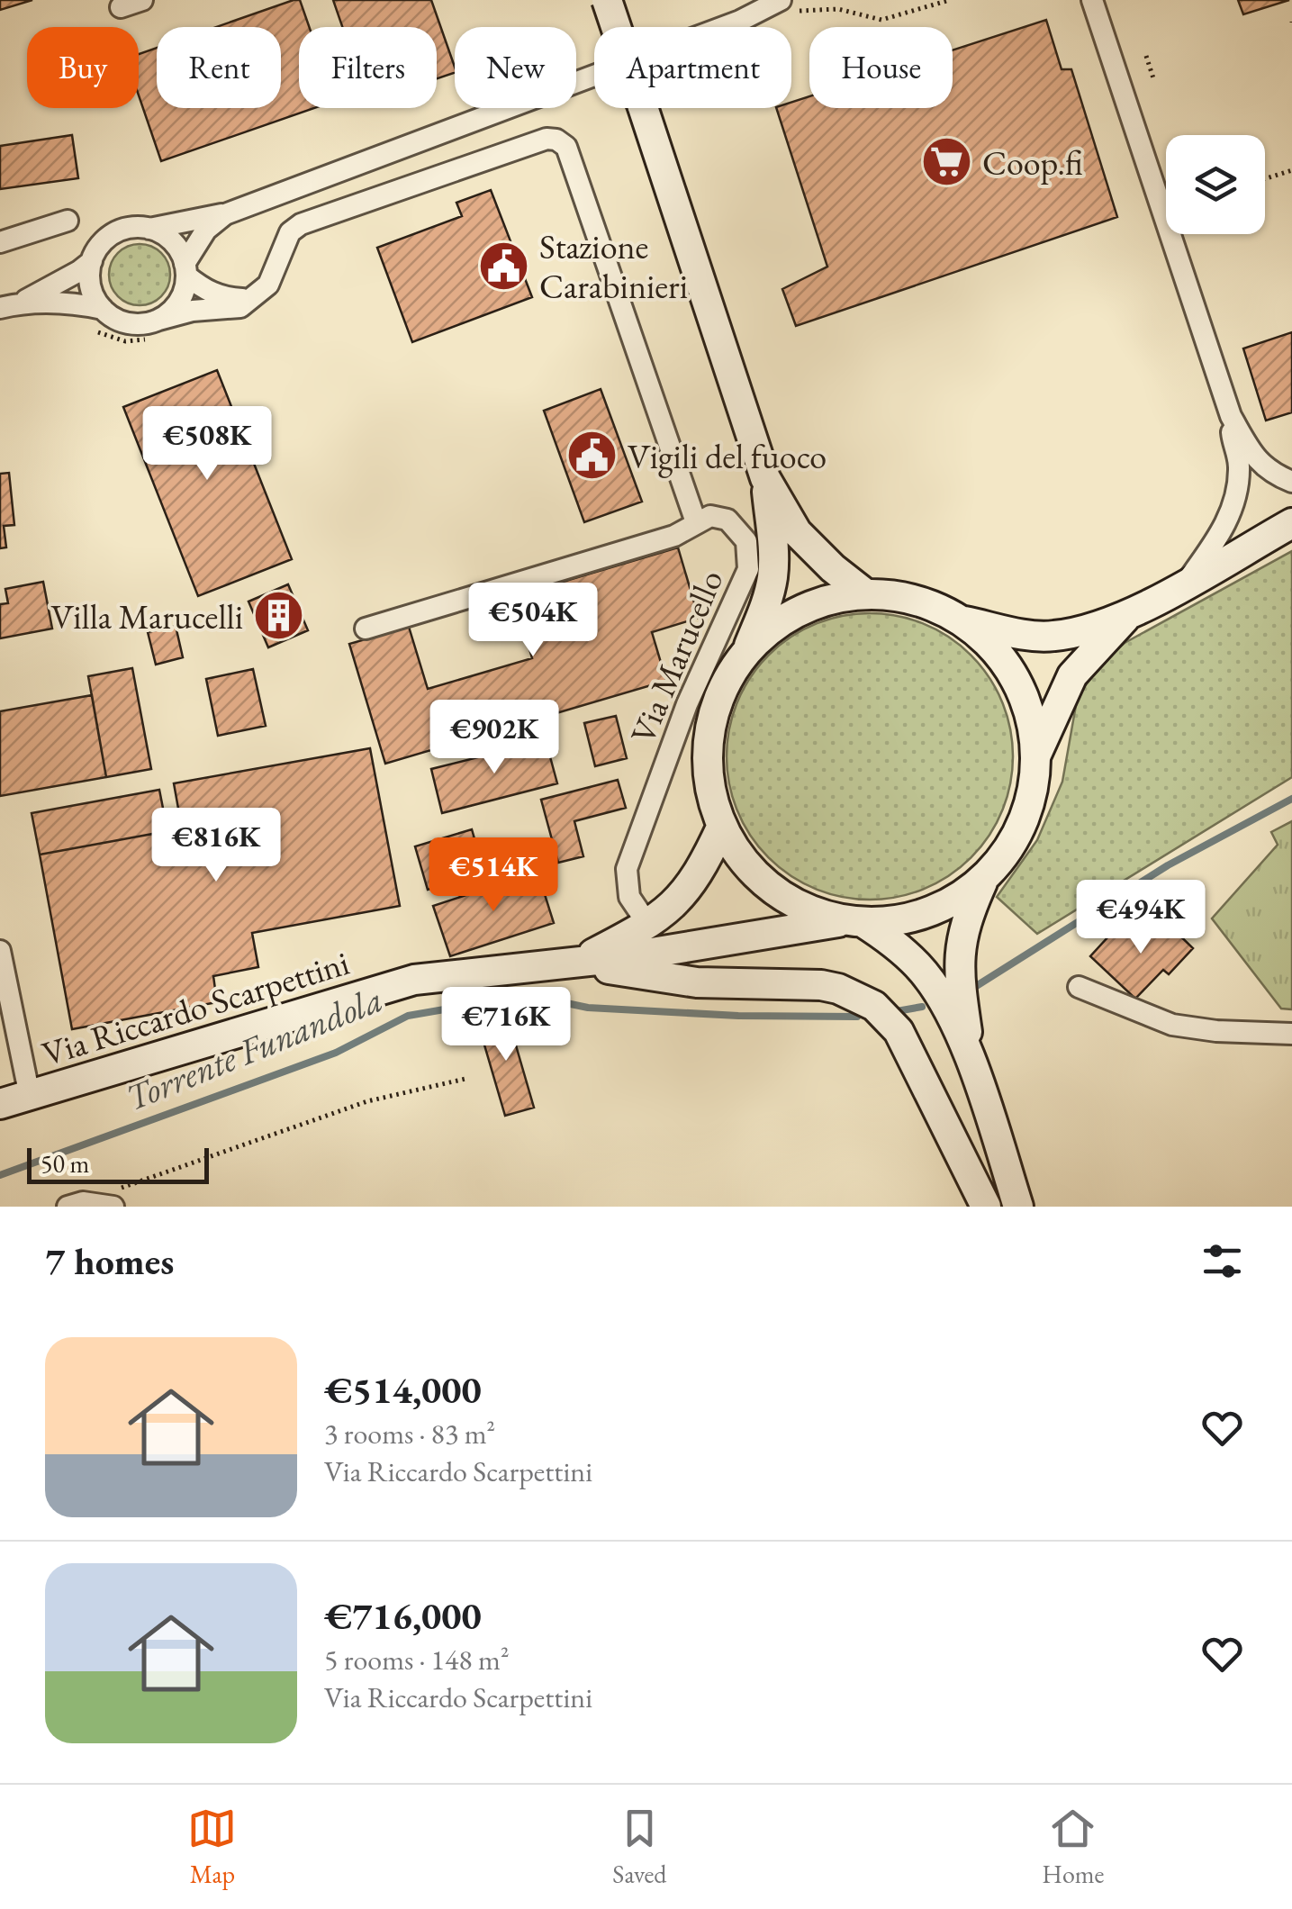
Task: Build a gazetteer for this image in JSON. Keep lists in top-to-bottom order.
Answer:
{
  "streets": {
    "main road": ["Via Riccardo Scarpettini"],
    "street": ["Via Marucello"]
  },
  "crossings": [
    ["Via Marucello", "Via Riccardo Scarpettini"]
  ],
  "water": ["Torrente Funandola"],
  "places": {
    "supermarket": ["Coop.fi"],
    "public building": ["Stazione Carabinieri", "Vigili del fuoco"],
    "building": ["Villa Marucelli"]
  },
  "scale_bar": "50 m",
  "page": {
    "chip": [
      "Buy",
      "Rent",
      "Filters",
      "New",
      "Apartment",
      "House"
    ],
    "price": [
      "€508K",
      "€504K",
      "€902K",
      "€816K",
      "€514K",
      "€494K",
      "€716K"
    ],
    "scale": "50 m",
    "heading": "7 homes",
    "list": [
      {
        "name": "€514,000",
        "note": "3 rooms · 83 m² · Via Riccardo Scarpettini"
      },
      {
        "name": "€716,000",
        "note": "5 rooms · 148 m² · Via Riccardo Scarpettini"
      }
    ],
    "tabs": ["Map", "Saved", "Home"]
  }
}
